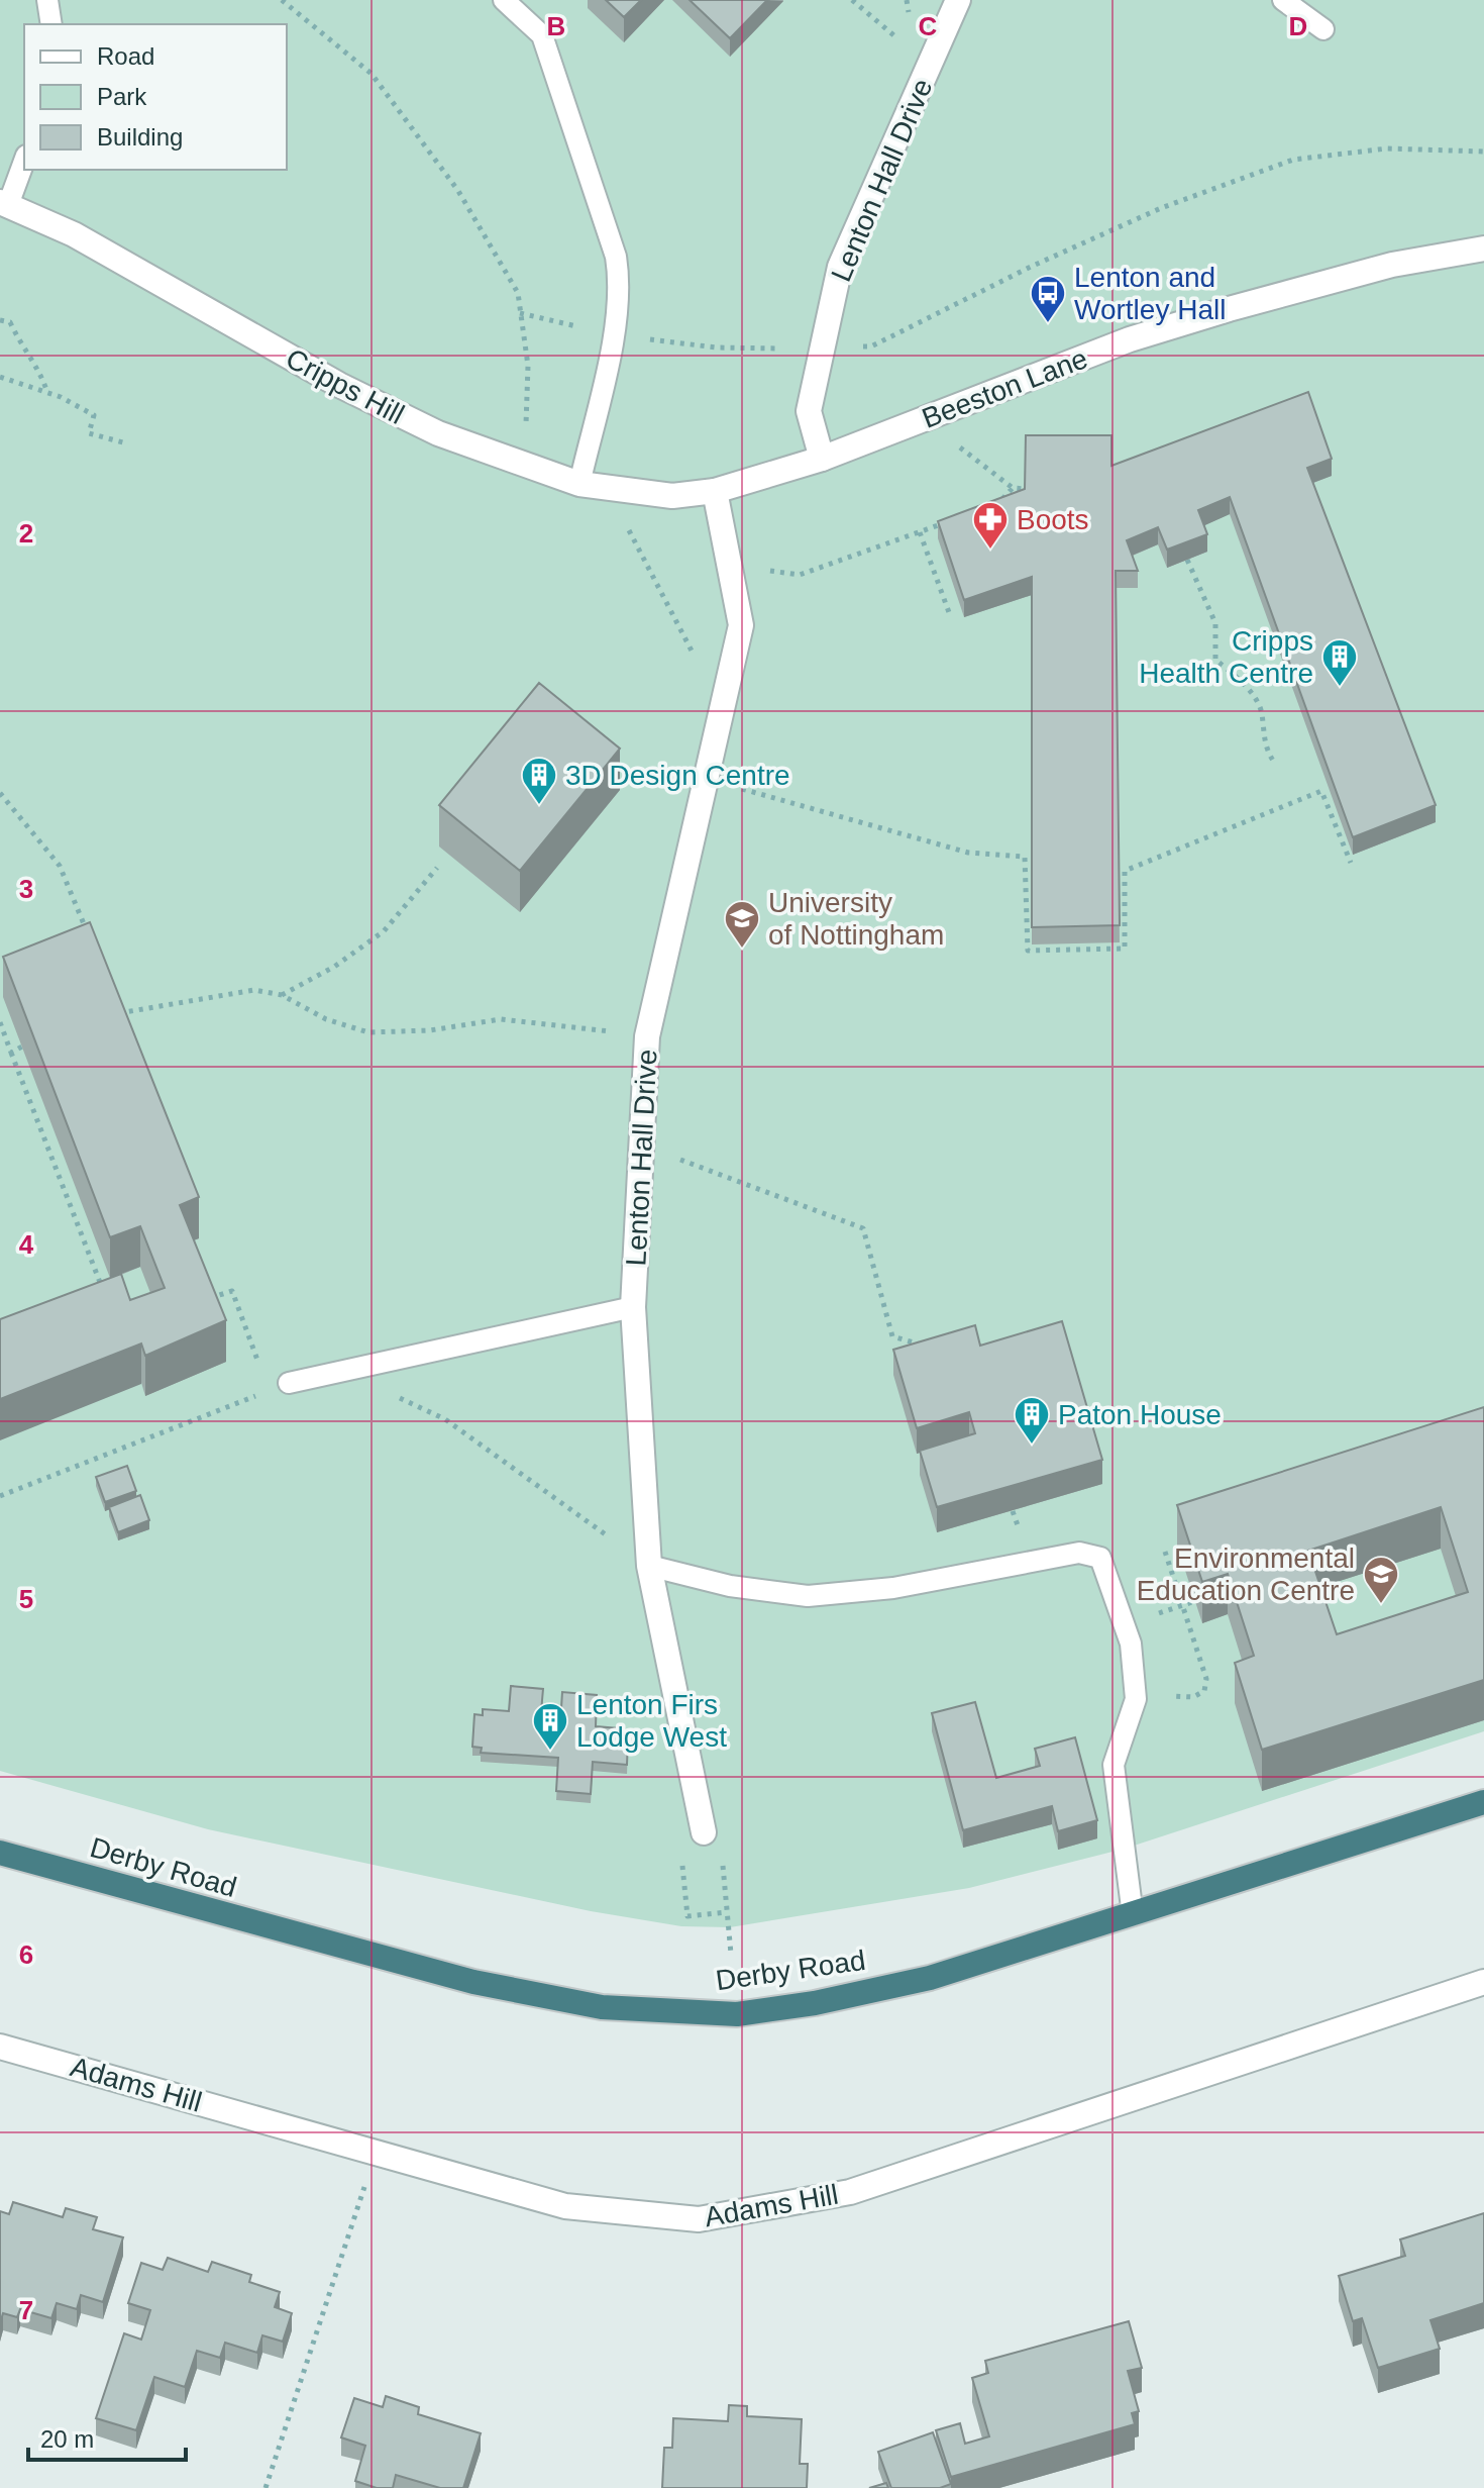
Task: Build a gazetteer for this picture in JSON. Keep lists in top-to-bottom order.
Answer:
{
  "streets": {
    "highway": ["Derby Road"],
    "street": [
      "Lenton Hall Drive",
      "Cripps Hill",
      "Beeston Lane",
      "Adams Hill"
    ]
  },
  "crossings": [
    ["Lenton Hall Drive", "Cripps Hill"],
    ["Lenton Hall Drive", "Beeston Lane"],
    ["Cripps Hill", "Beeston Lane"]
  ],
  "places": {
    "bus stop": ["Lenton and Wortley Hall"],
    "pharmacy": ["Boots"],
    "building": [
      "Cripps Health Centre",
      "3D Design Centre",
      "Paton House",
      "Lenton Firs Lodge West"
    ],
    "school or university": ["University of Nottingham", "Environmental Education Centre"]
  },
  "legend": ["Road", "Park", "Building"],
  "scale_bar": "20 m",
  "grid": {
    "columns": ["B", "C", "D"],
    "rows": [
      "2",
      "3",
      "4",
      "5",
      "6",
      "7"
    ]
  }
}
